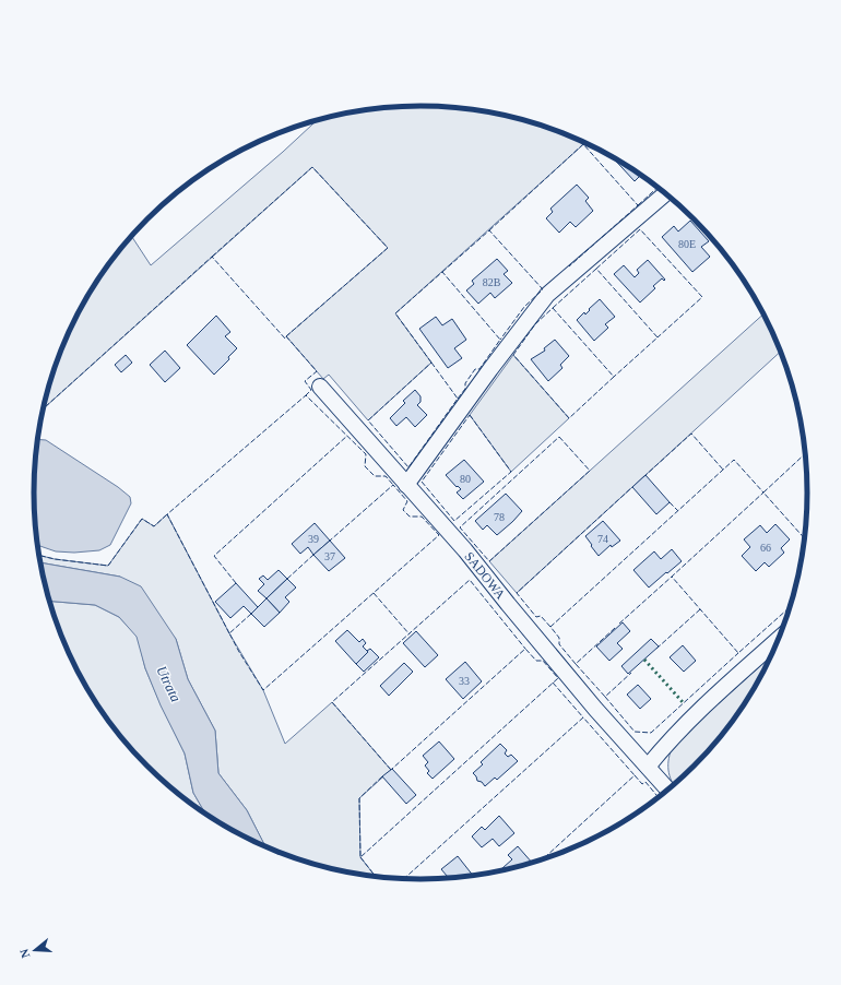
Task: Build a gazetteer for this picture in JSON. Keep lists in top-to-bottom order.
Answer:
{
  "streets": {
    "street": ["SADOWA"]
  },
  "water": ["Utrata"],
  "house_numbers": [
    "80E",
    "82B",
    "80",
    "78",
    "39",
    "74",
    "66",
    "37",
    "33"
  ],
  "north": "left"
}
